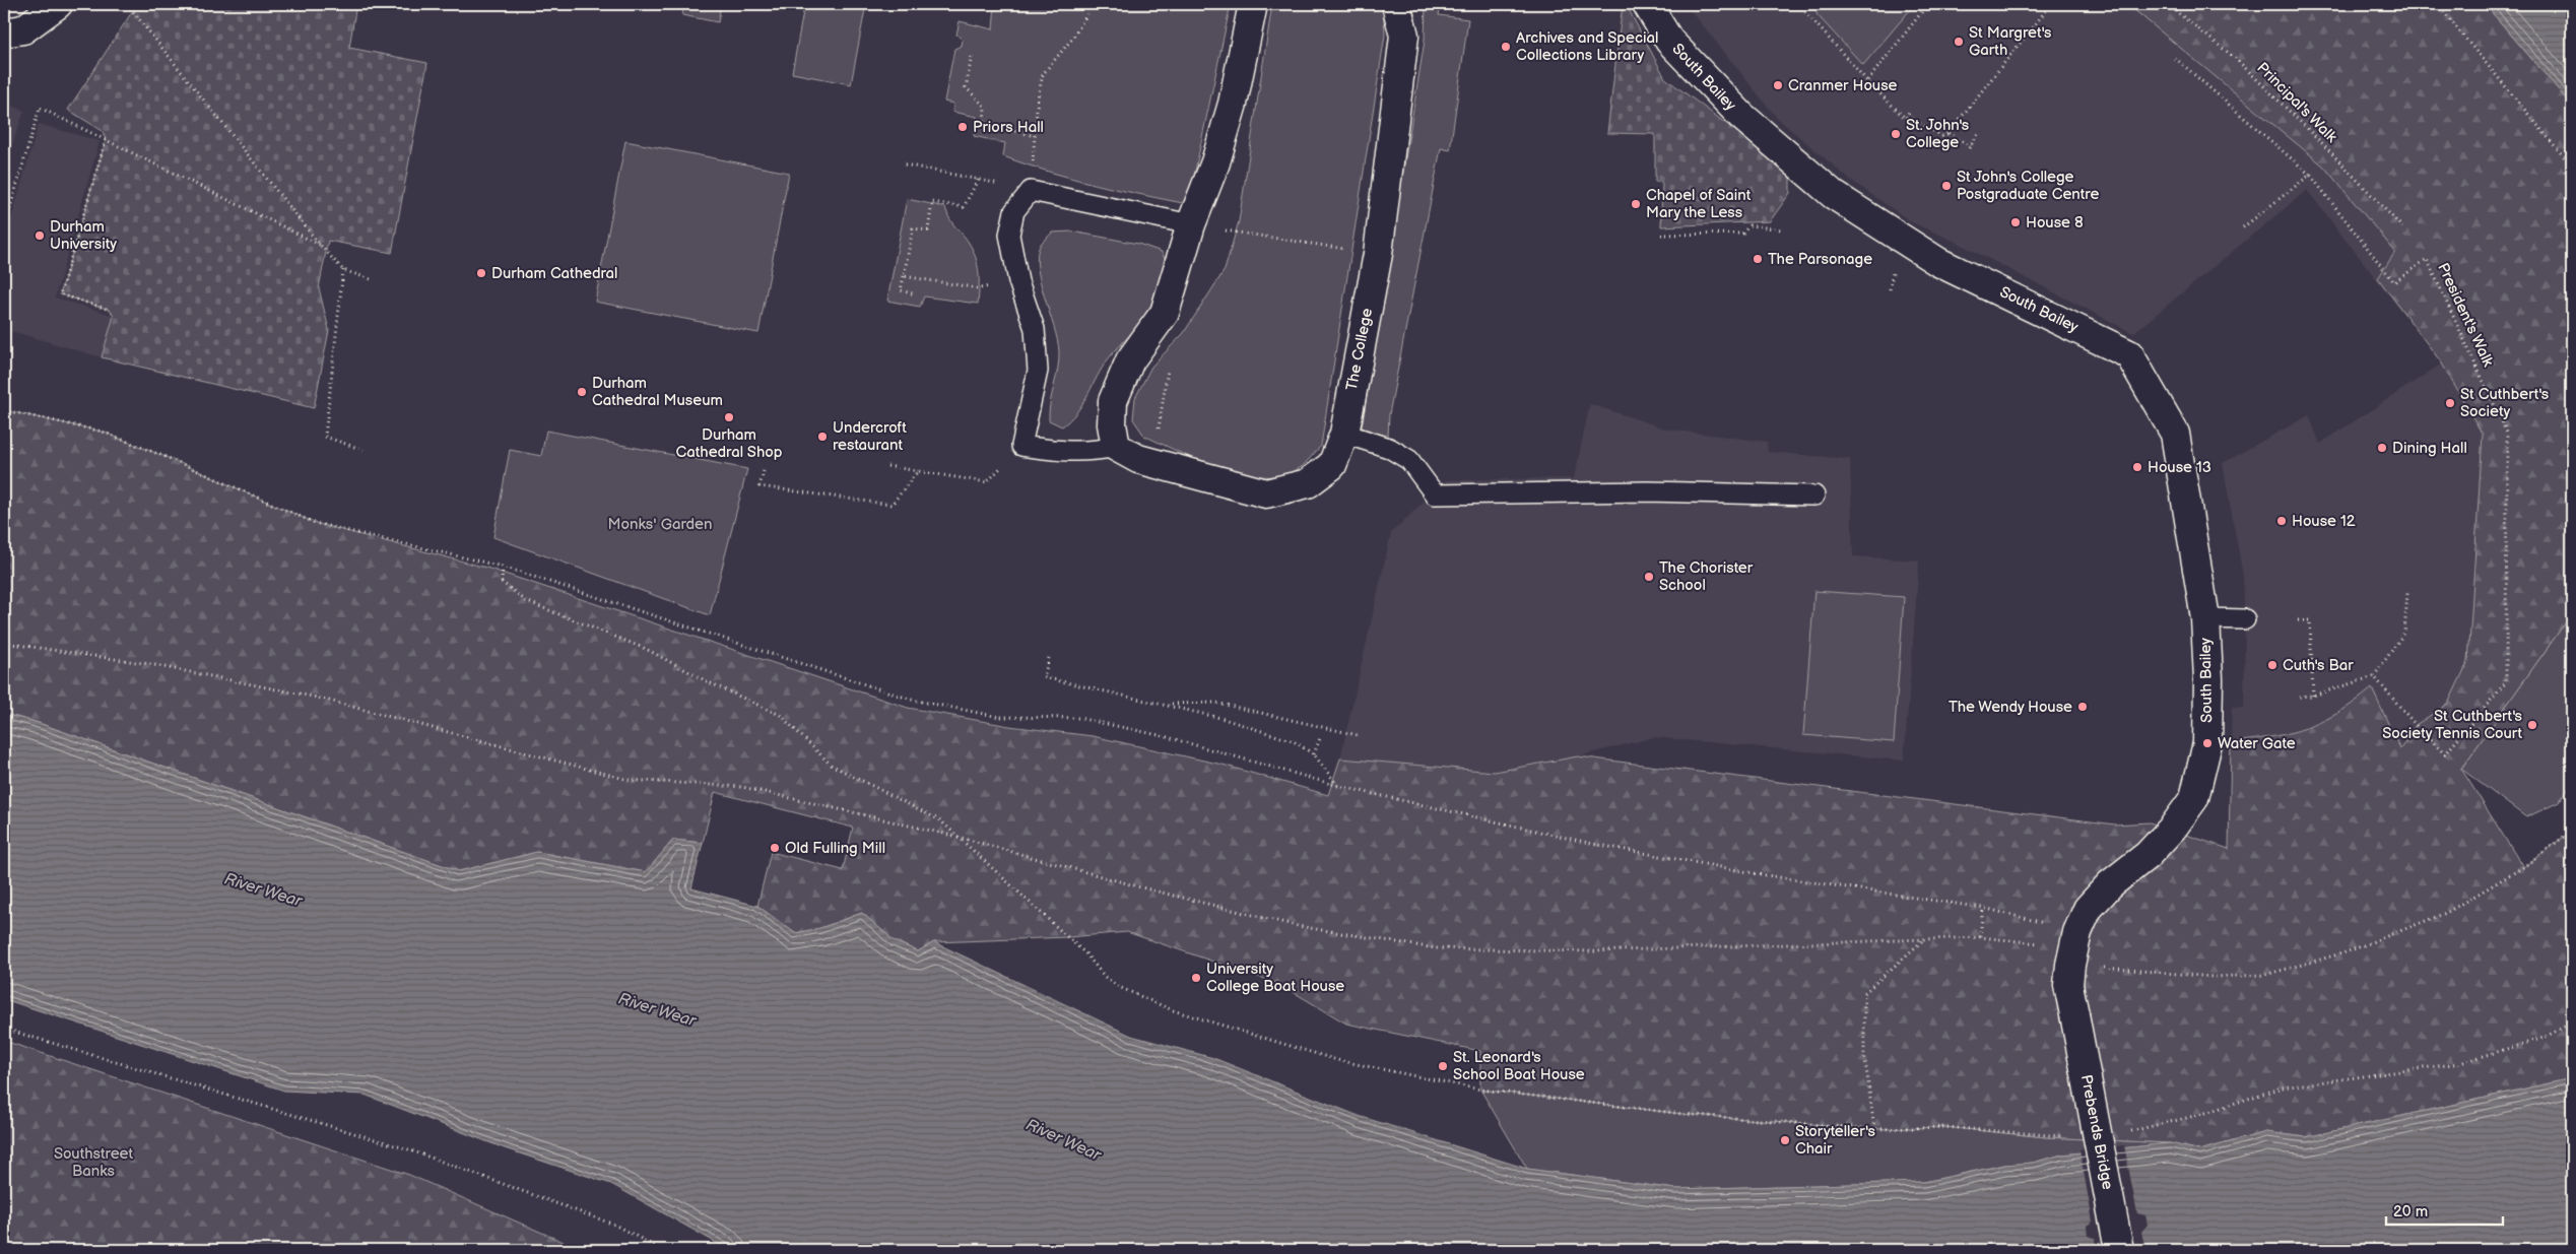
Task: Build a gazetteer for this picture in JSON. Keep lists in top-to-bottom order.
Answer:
{
  "streets": {
    "street": ["South Bailey", "The College", "Prebends Bridge"],
    "path": ["Principal's Walk", "President's Walk"]
  },
  "crossings": [
    ["South Bailey", "Prebends Bridge"]
  ],
  "water": ["River Wear"],
  "parks": ["Monks' Garden", "Southstreet Banks"],
  "places": [
    "St Margret's Garth",
    "Archives and Special Collections Library",
    "Cranmer House",
    "Priors Hall",
    "St. John's College",
    "St John's College Postgraduate Centre",
    "Chapel of Saint Mary the Less",
    "House 8",
    "Durham University",
    "The Parsonage",
    "Durham Cathedral",
    "Durham Cathedral Museum",
    "St Cuthbert's Society",
    "Durham Cathedral Shop",
    "Undercroft restaurant",
    "Dining Hall",
    "House 13",
    "House 12",
    "The Chorister School",
    "Cuth's Bar",
    "The Wendy House",
    "St Cuthbert's Society Tennis Court",
    "Water Gate",
    "Old Fulling Mill",
    "University College Boat House",
    "St. Leonard's School Boat House",
    "Storyteller's Chair"
  ],
  "scale_bar": "20 m"
}
